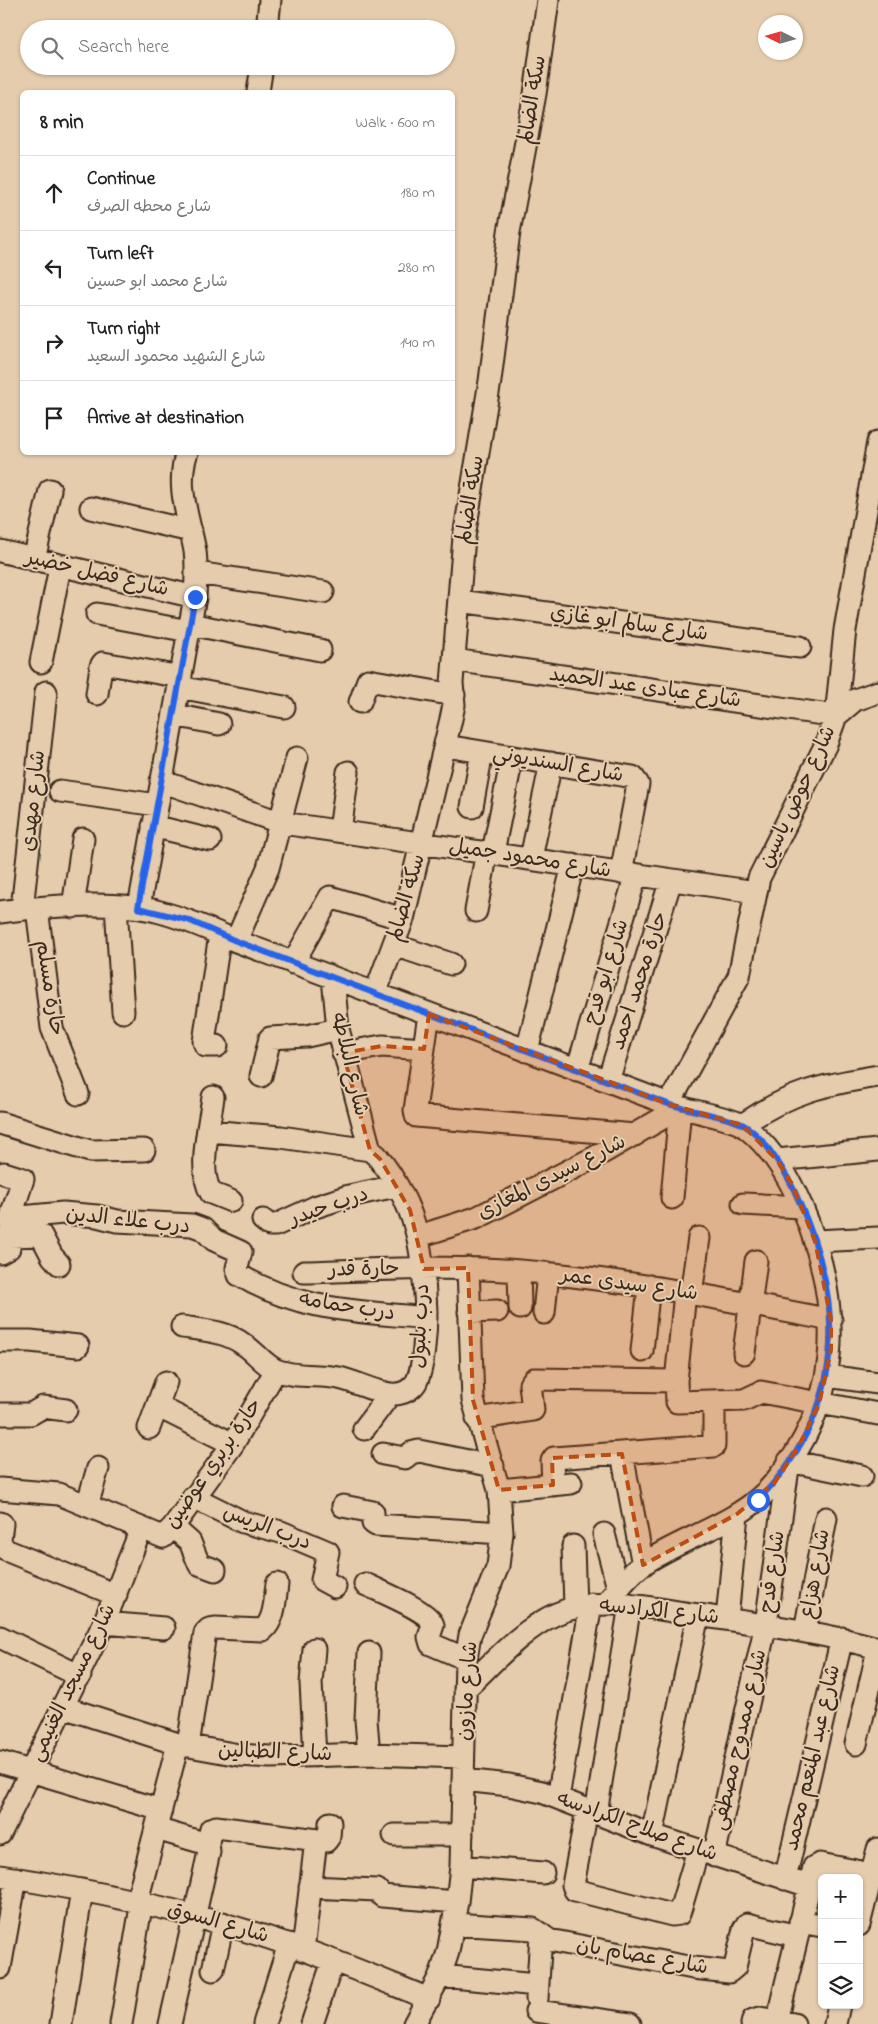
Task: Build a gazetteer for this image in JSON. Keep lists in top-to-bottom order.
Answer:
{
  "streets": {
    "street": [
      "سكة الضالم",
      "شارع فضل خضير",
      "شارع سالم ابو غازي",
      "شارع عبادى عبد الحميد",
      "شارع السنديوني",
      "شارع حوض ياسين",
      "شارع مهدى",
      "شارع محمود جميل",
      "شارع ابو قدح",
      "حارة محمد احمد",
      "حارة مسلم",
      "شارع البلاطه",
      "شارع سيدى المغازى",
      "درب حيدر",
      "درب علاء الدين",
      "حارة قدر",
      "شارع سيدى عمر",
      "درب حمامه",
      "درب بلبول",
      "حارة بربري عوضين",
      "درب الريس",
      "شارع قدح",
      "شارع هزاع",
      "شارع الكرادسه",
      "شارع مسجد الغنيمى",
      "شارع مازون",
      "شارع ممدوح مصطفى",
      "شارع الطبالين",
      "شارع عبد المنعم محمد",
      "شارع صلاح الكرادسه",
      "شارع السوق",
      "شارع عصام بان"
    ]
  },
  "crossings": [
    ["سكة الضالم", "شارع سالم ابو غازي"],
    ["سكة الضالم", "شارع عبادى عبد الحميد"],
    ["سكة الضالم", "شارع السنديوني"],
    ["سكة الضالم", "شارع محمود جميل"],
    ["شارع عبادى عبد الحميد", "شارع حوض ياسين"],
    ["شارع السنديوني", "شارع محمود جميل"],
    ["شارع السنديوني", "شارع ابو قدح"],
    ["شارع حوض ياسين", "شارع محمود جميل"],
    ["شارع حوض ياسين", "شارع سيدى المغازى"],
    ["شارع مهدى", "حارة مسلم"],
    ["شارع محمود جميل", "شارع ابو قدح"],
    ["شارع محمود جميل", "حارة محمد احمد"],
    ["شارع البلاطه", "درب بلبول"],
    ["شارع سيدى المغازى", "درب بلبول"],
    ["درب حيدر", "درب بلبول"],
    ["درب علاء الدين", "درب حمامه"],
    ["حارة قدر", "شارع سيدى عمر"],
    ["حارة قدر", "درب بلبول"],
    ["شارع سيدى عمر", "درب بلبول"],
    ["شارع سيدى عمر", "شارع مازون"],
    ["درب حمامه", "درب بلبول"],
    ["درب بلبول", "حارة بربري عوضين"],
    ["حارة بربري عوضين", "درب الريس"],
    ["حارة بربري عوضين", "شارع مسجد الغنيمى"],
    ["شارع قدح", "شارع الكرادسه"],
    ["شارع قدح", "شارع ممدوح مصطفى"],
    ["شارع هزاع", "شارع الكرادسه"],
    ["شارع الكرادسه", "شارع مازون"],
    ["شارع الكرادسه", "شارع ممدوح مصطفى"],
    ["شارع الكرادسه", "شارع عبد المنعم محمد"],
    ["شارع مسجد الغنيمى", "شارع الطبالين"],
    ["شارع مازون", "شارع الطبالين"],
    ["شارع مازون", "شارع صلاح الكرادسه"],
    ["شارع مازون", "شارع السوق"],
    ["شارع مازون", "شارع عصام بان"],
    ["شارع ممدوح مصطفى", "شارع صلاح الكرادسه"],
    ["شارع عبد المنعم محمد", "شارع صلاح الكرادسه"]
  ],
  "north": "left",
  "page": {
    "search": "Search here",
    "heading": ["8 min", "Walk · 600 m"],
    "list": [
      ["Continue", "شارع محطه الصرف", "180 m"],
      ["Turn left", "شارع محمد ابو حسين", "280 m"],
      ["Turn right", "شارع الشهيد محمود السعيد", "140 m"],
      "Arrive at destination"
    ],
    "map_buttons": ["+", "−"]
  }
}
